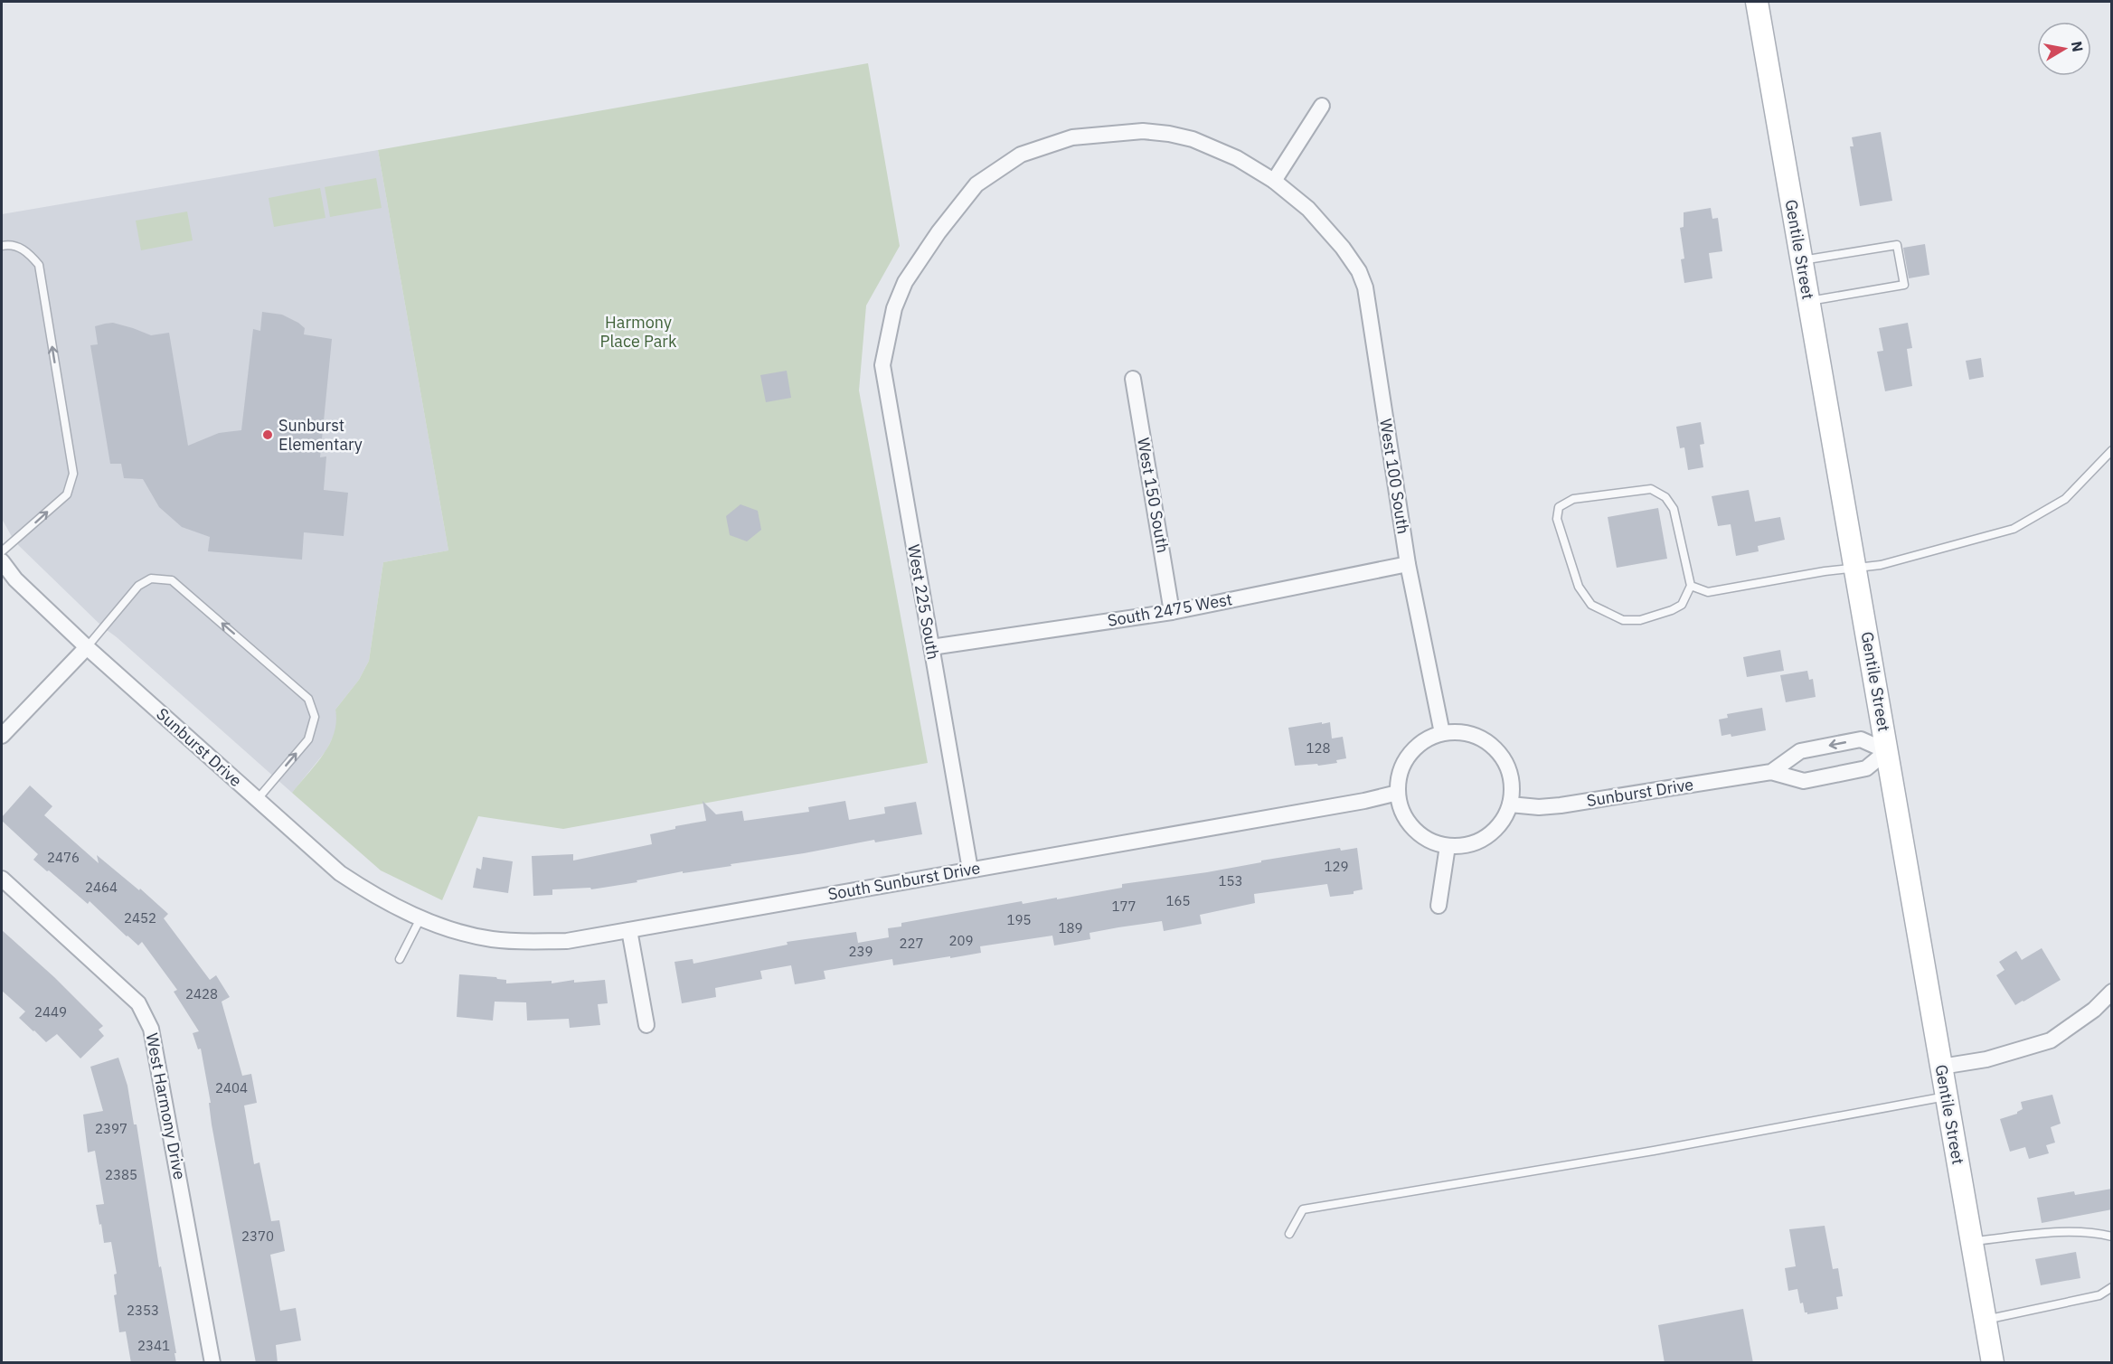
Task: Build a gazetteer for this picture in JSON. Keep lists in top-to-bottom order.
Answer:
{
  "streets": {
    "main road": ["Gentile Street"],
    "street": [
      "West 100 South",
      "West 150 South",
      "West 225 South",
      "South 2475 West",
      "Sunburst Drive",
      "South Sunburst Drive",
      "West Harmony Drive"
    ]
  },
  "crossings": [
    ["Gentile Street", "Sunburst Drive"],
    ["West 100 South", "West 225 South"],
    ["West 100 South", "South 2475 West"],
    ["West 100 South", "Sunburst Drive"],
    ["West 100 South", "South Sunburst Drive"],
    ["West 150 South", "South 2475 West"],
    ["West 225 South", "South 2475 West"],
    ["West 225 South", "South Sunburst Drive"],
    ["Sunburst Drive", "South Sunburst Drive"]
  ],
  "parks": ["Harmony Place Park"],
  "places": ["Sunburst Elementary"],
  "house_numbers": [
    "128",
    "2476",
    "129",
    "153",
    "2464",
    "165",
    "177",
    "2452",
    "195",
    "189",
    "209",
    "227",
    "239",
    "2428",
    "2449",
    "2404",
    "2397",
    "2385",
    "2370",
    "2353",
    "2341"
  ],
  "north": "right"
}
